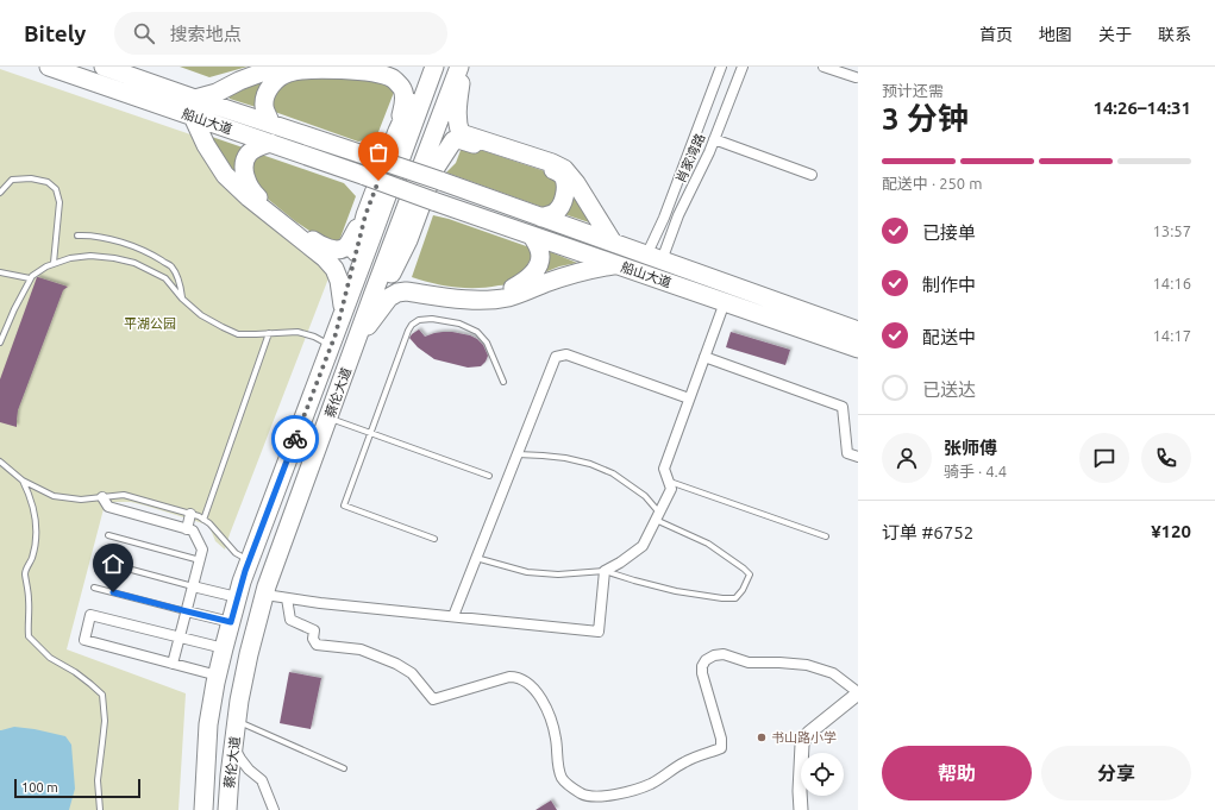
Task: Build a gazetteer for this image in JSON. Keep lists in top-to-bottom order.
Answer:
{
  "streets": {
    "highway": ["船山大道", "蔡伦大道"],
    "street": ["肖家湾路"]
  },
  "crossings": [
    ["船山大道", "肖家湾路"]
  ],
  "parks": ["平湖公园"],
  "places": ["书山路小学"],
  "scale_bar": "100 m",
  "page": {
    "header": "Bitely",
    "search": "搜索地点",
    "nav": [
      "首页",
      "地图",
      "关于",
      "联系"
    ],
    "heading": ["3 分钟", "预计还需", "14:26–14:31"],
    "panel": [
      "张师傅",
      "骑手 · 4.4",
      "订单 #6752",
      "¥120"
    ],
    "bar": "配送中 · 250 m",
    "list": [
      ["已接单", "13:57"],
      ["制作中", "14:16"],
      ["配送中", "14:17"],
      "已送达"
    ],
    "buttons": ["帮助", "分享"],
    "scale": "100 m"
  }
}
